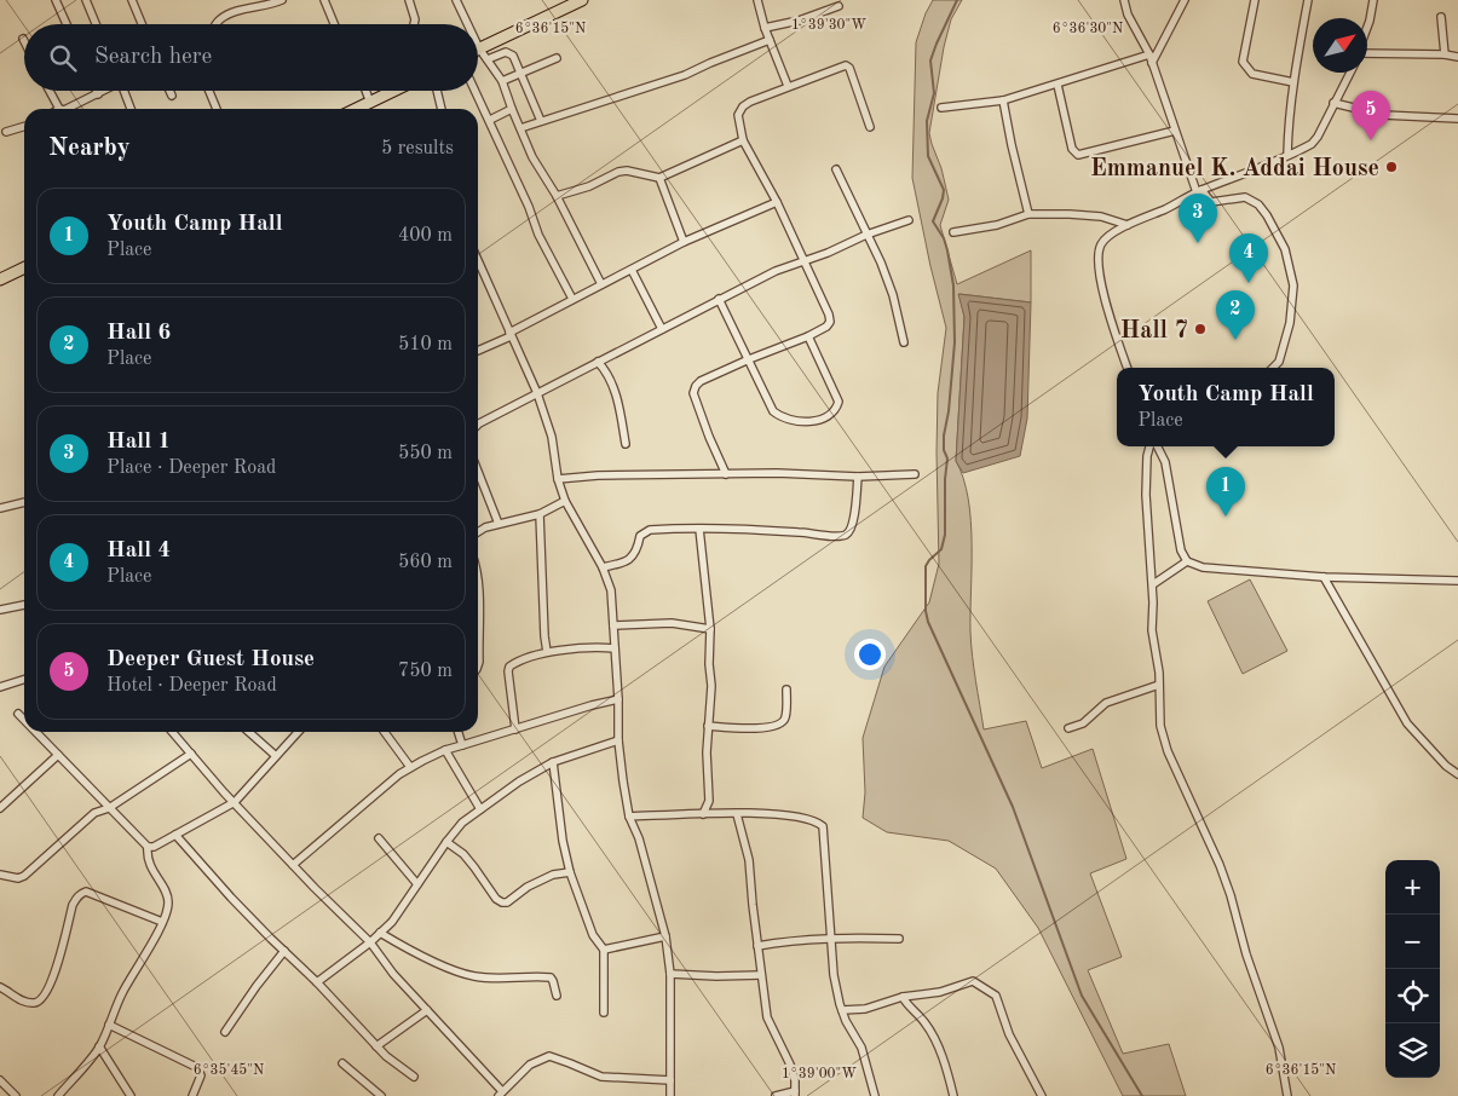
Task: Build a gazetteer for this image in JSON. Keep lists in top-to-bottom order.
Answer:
{
  "places": ["Emmanuel K. Addai House", "Hall 7"],
  "north": "top right",
  "page": {
    "search": "Search here",
    "pins": [
      "5",
      "3",
      "4",
      "2",
      "1"
    ],
    "heading": ["Nearby", "5 results"],
    "list": [
      {
        "mark": "1",
        "name": "Youth Camp Hall",
        "note": "Place",
        "value": "400 m"
      },
      {
        "mark": "2",
        "name": "Hall 6",
        "note": "Place",
        "value": "510 m"
      },
      {
        "mark": "3",
        "name": "Hall 1",
        "note": "Place · Deeper Road",
        "value": "550 m"
      },
      {
        "mark": "4",
        "name": "Hall 4",
        "note": "Place",
        "value": "560 m"
      },
      {
        "mark": "5",
        "name": "Deeper Guest House",
        "note": "Hotel · Deeper Road",
        "value": "750 m"
      }
    ],
    "popup": ["Youth Camp Hall", "Place"],
    "map_buttons": ["+", "−"]
  },
  "coordinates": [
    "1°39'30\"W",
    "6°36'15\"N",
    "6°36'30\"N",
    "6°35'45\"N",
    "1°39'00\"W"
  ]
}
